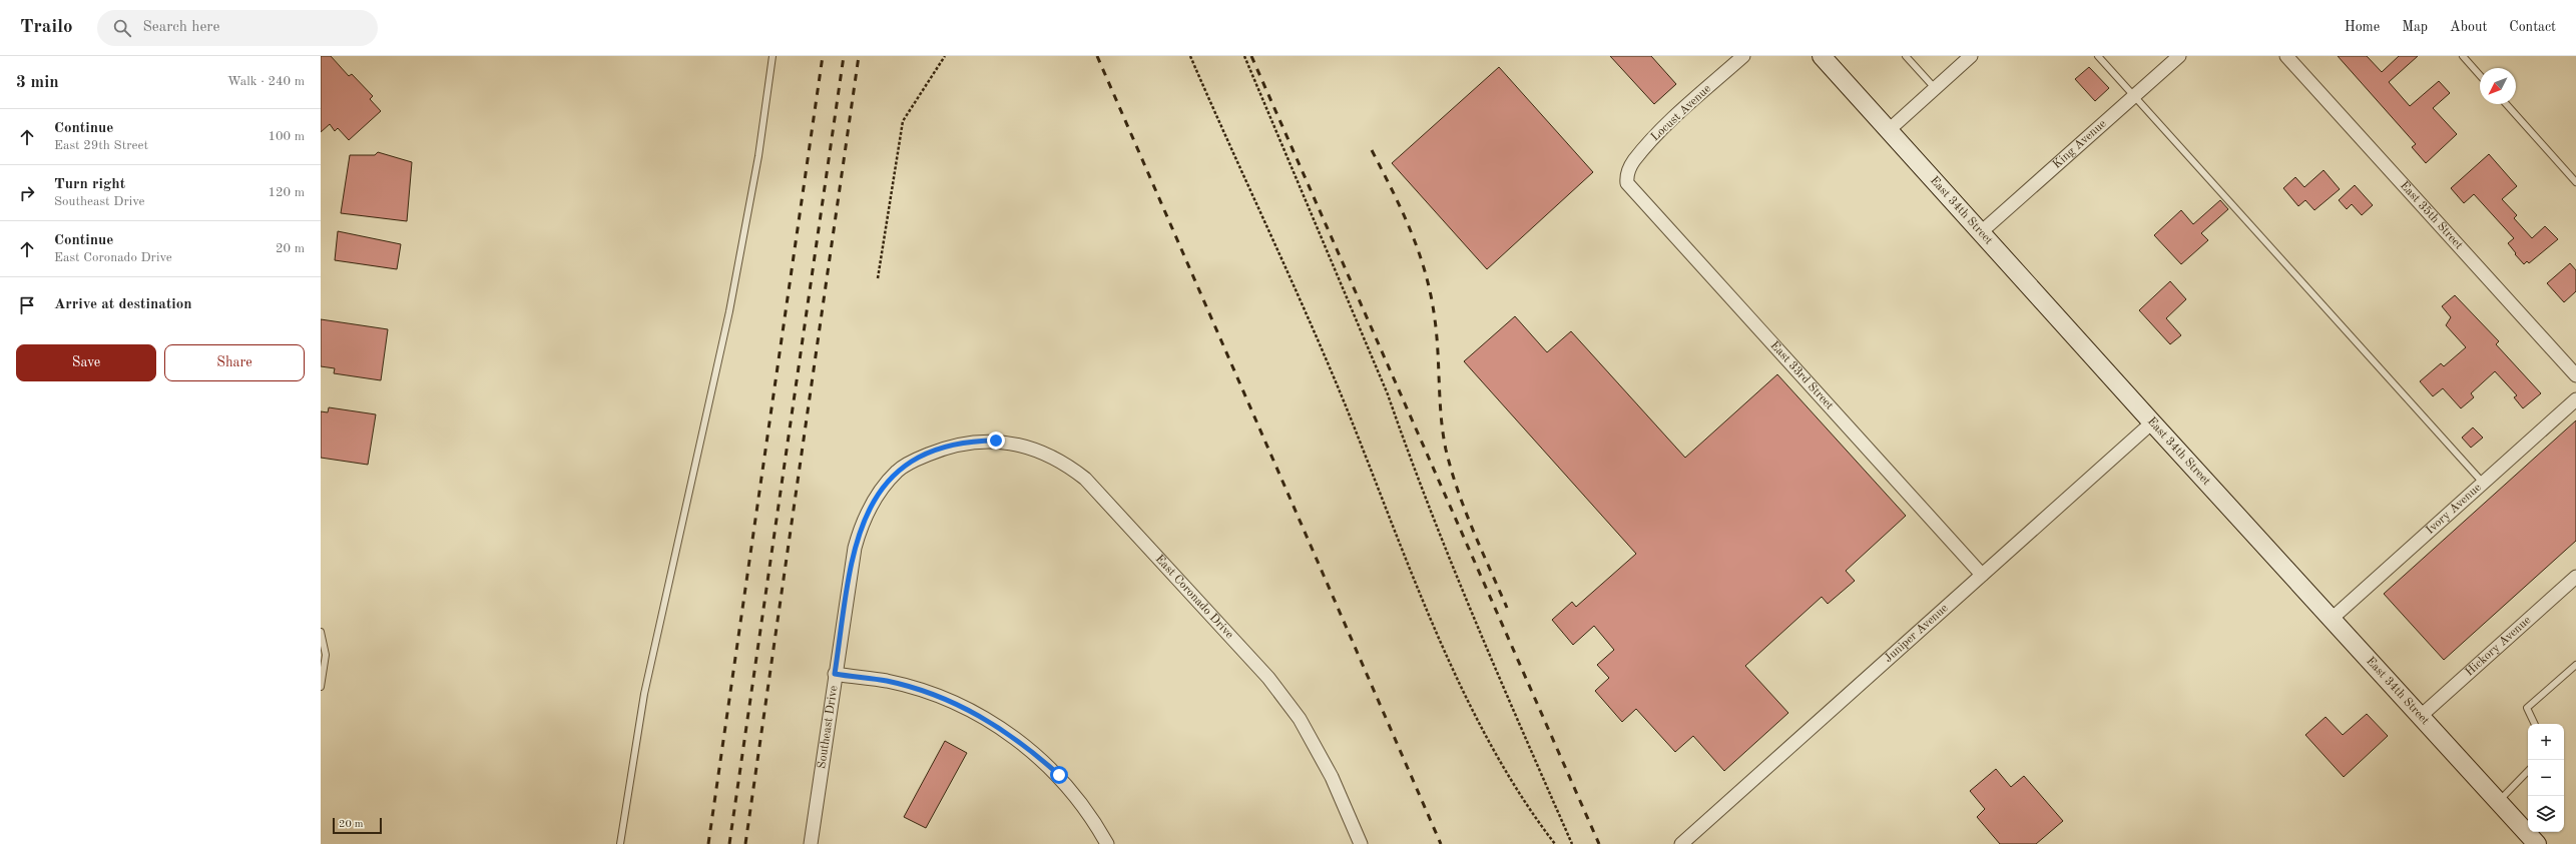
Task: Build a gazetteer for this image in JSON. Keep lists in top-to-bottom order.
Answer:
{
  "streets": {
    "main road": ["East 34th Street"],
    "street": [
      "Locust Avenue",
      "King Avenue",
      "East 35th Street",
      "East 33rd Street",
      "Ivory Avenue",
      "East Coronado Drive",
      "Juniper Avenue",
      "Hickory Avenue",
      "Southeast Drive"
    ]
  },
  "crossings": [
    ["Locust Avenue", "East 33rd Street"],
    ["King Avenue", "East 34th Street"],
    ["East 34th Street", "Ivory Avenue"],
    ["East 34th Street", "Juniper Avenue"],
    ["East 34th Street", "Hickory Avenue"],
    ["East 33rd Street", "Juniper Avenue"],
    ["East Coronado Drive", "Southeast Drive"]
  ],
  "scale_bar": "20 m",
  "north": "bottom left",
  "page": {
    "header": "Trailo",
    "search": "Search here",
    "nav": [
      "Home",
      "Map",
      "About",
      "Contact"
    ],
    "heading": ["3 min", "Walk · 240 m"],
    "list": [
      ["Continue", "East 29th Street", "100 m"],
      ["Turn right", "Southeast Drive", "120 m"],
      ["Continue", "East Coronado Drive", "20 m"],
      "Arrive at destination"
    ],
    "buttons": ["Save", "Share"],
    "map_buttons": ["+", "−"],
    "scale": "20 m"
  }
}
